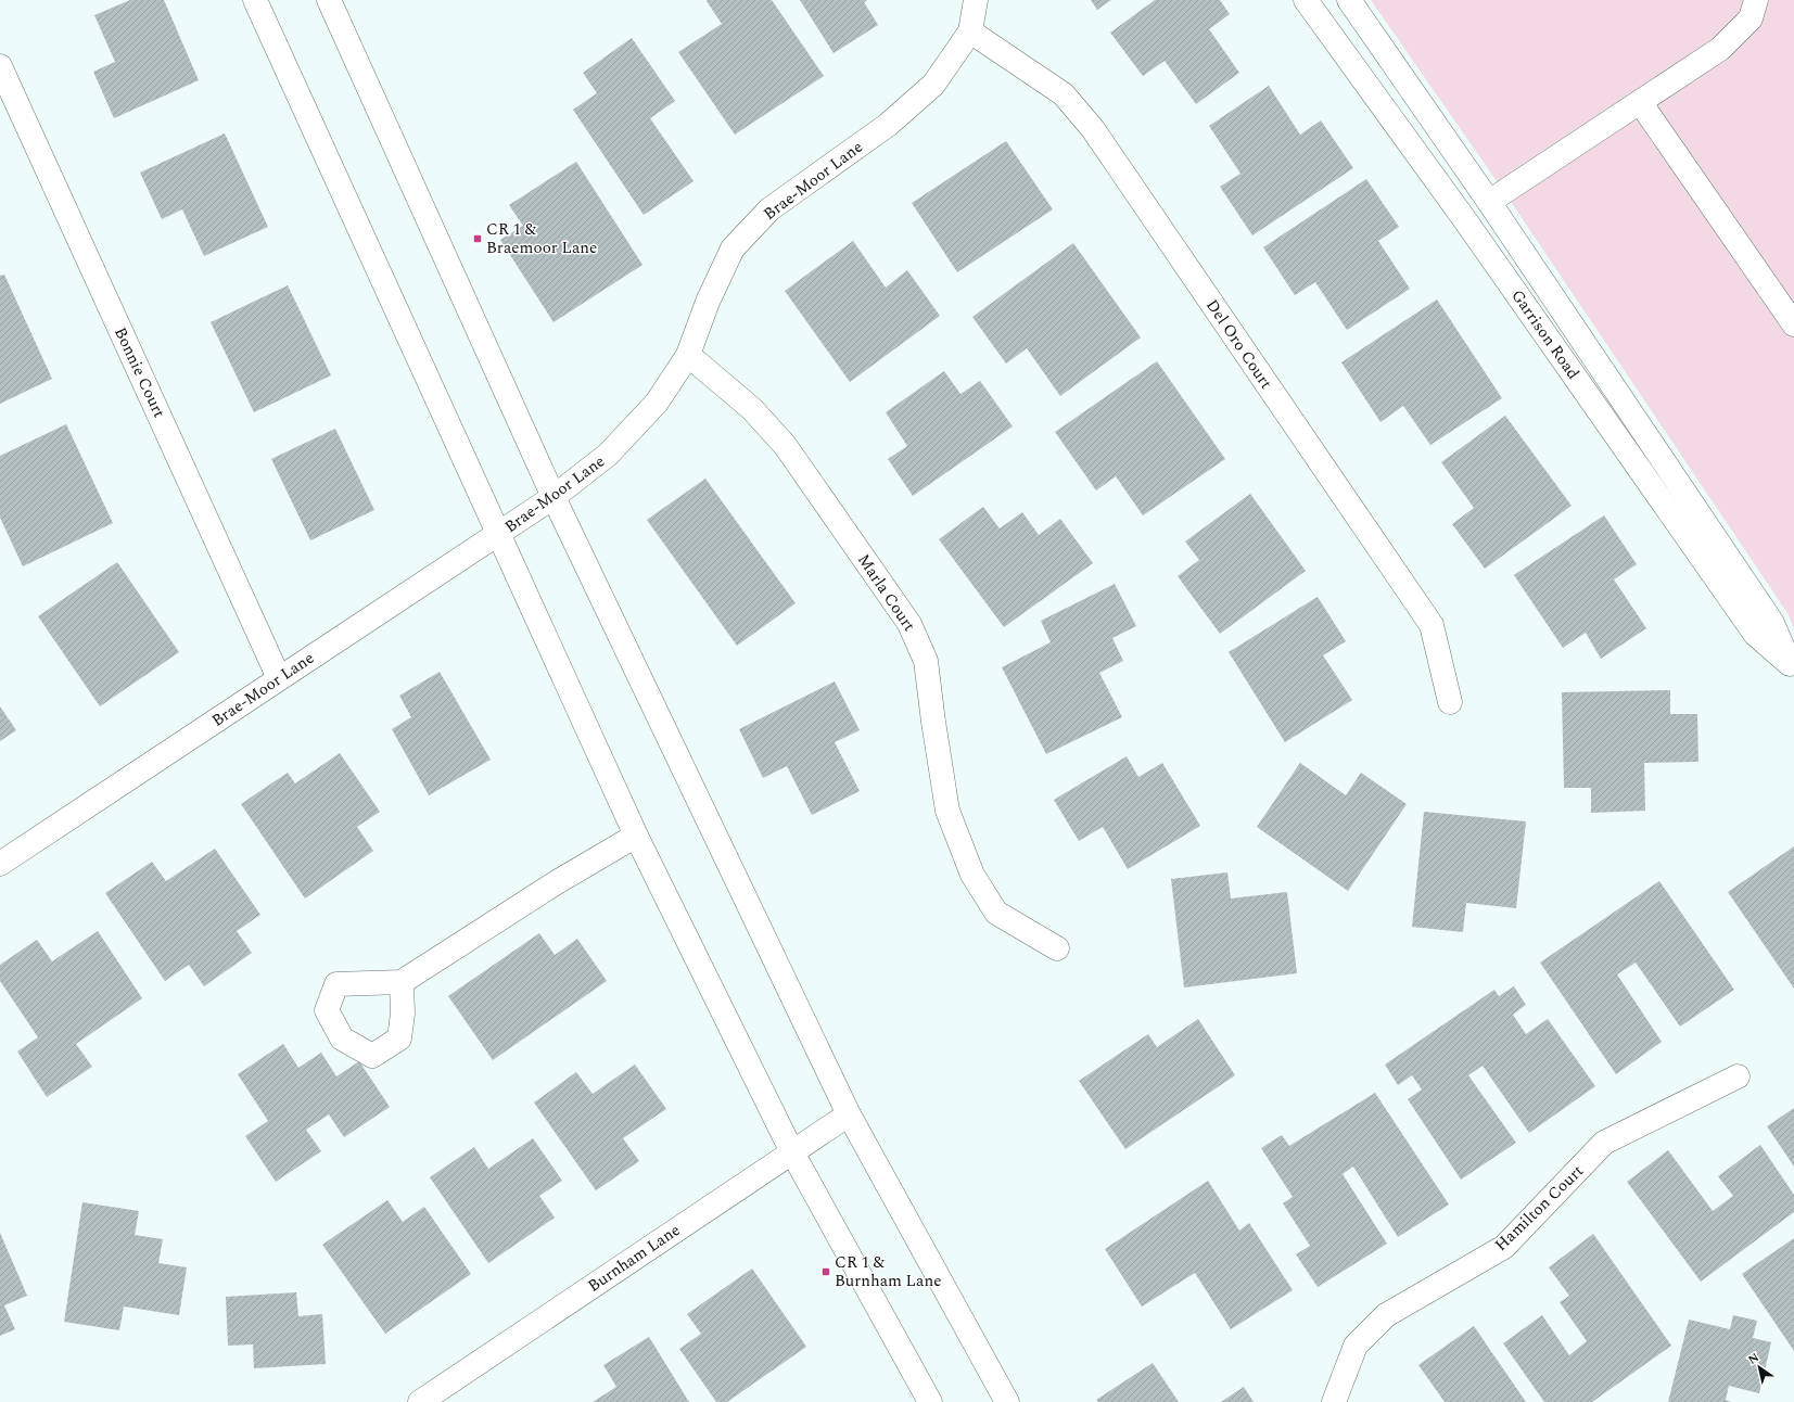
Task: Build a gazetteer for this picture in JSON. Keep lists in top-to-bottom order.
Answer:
{
  "streets": {
    "street": [
      "Brae-Moor Lane",
      "Garrison Road",
      "Del Oro Court",
      "Bonnie Court",
      "Marla Court",
      "Hamilton Court",
      "Burnham Lane"
    ]
  },
  "crossings": [
    ["Brae-Moor Lane", "Del Oro Court"],
    ["Brae-Moor Lane", "Bonnie Court"],
    ["Brae-Moor Lane", "Marla Court"]
  ],
  "places": {
    "transit": ["CR 1 & Braemoor Lane", "CR 1 & Burnham Lane"]
  },
  "north": "top left"
}
